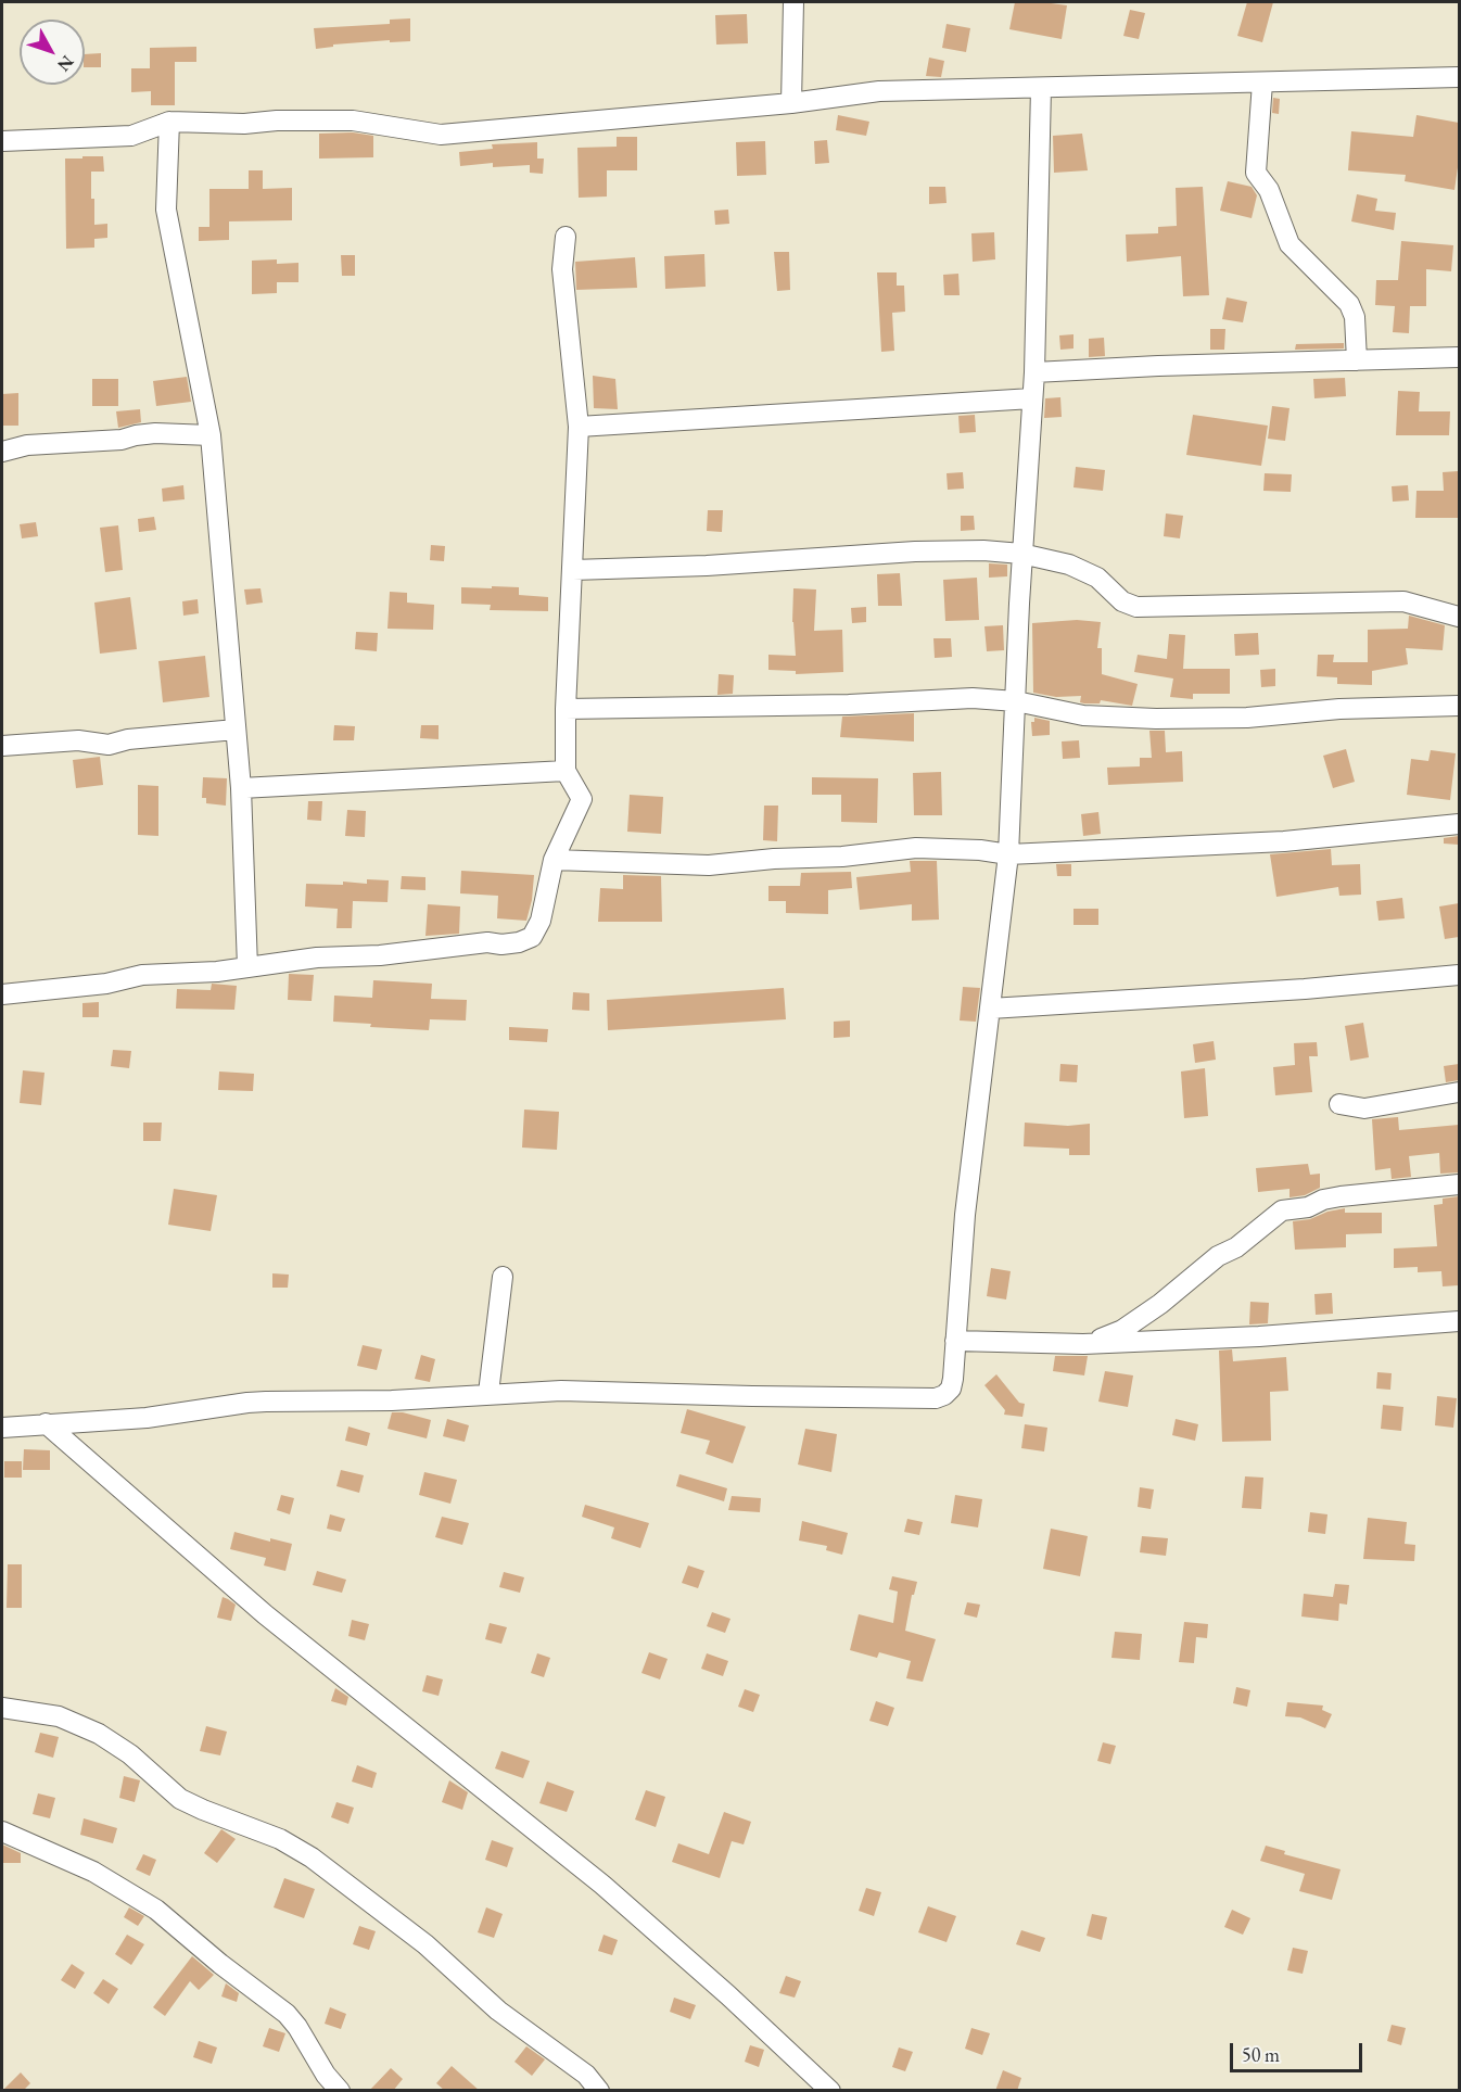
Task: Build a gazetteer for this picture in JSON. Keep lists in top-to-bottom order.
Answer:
{
  "scale_bar": "50 m",
  "north": "bottom right"
}
